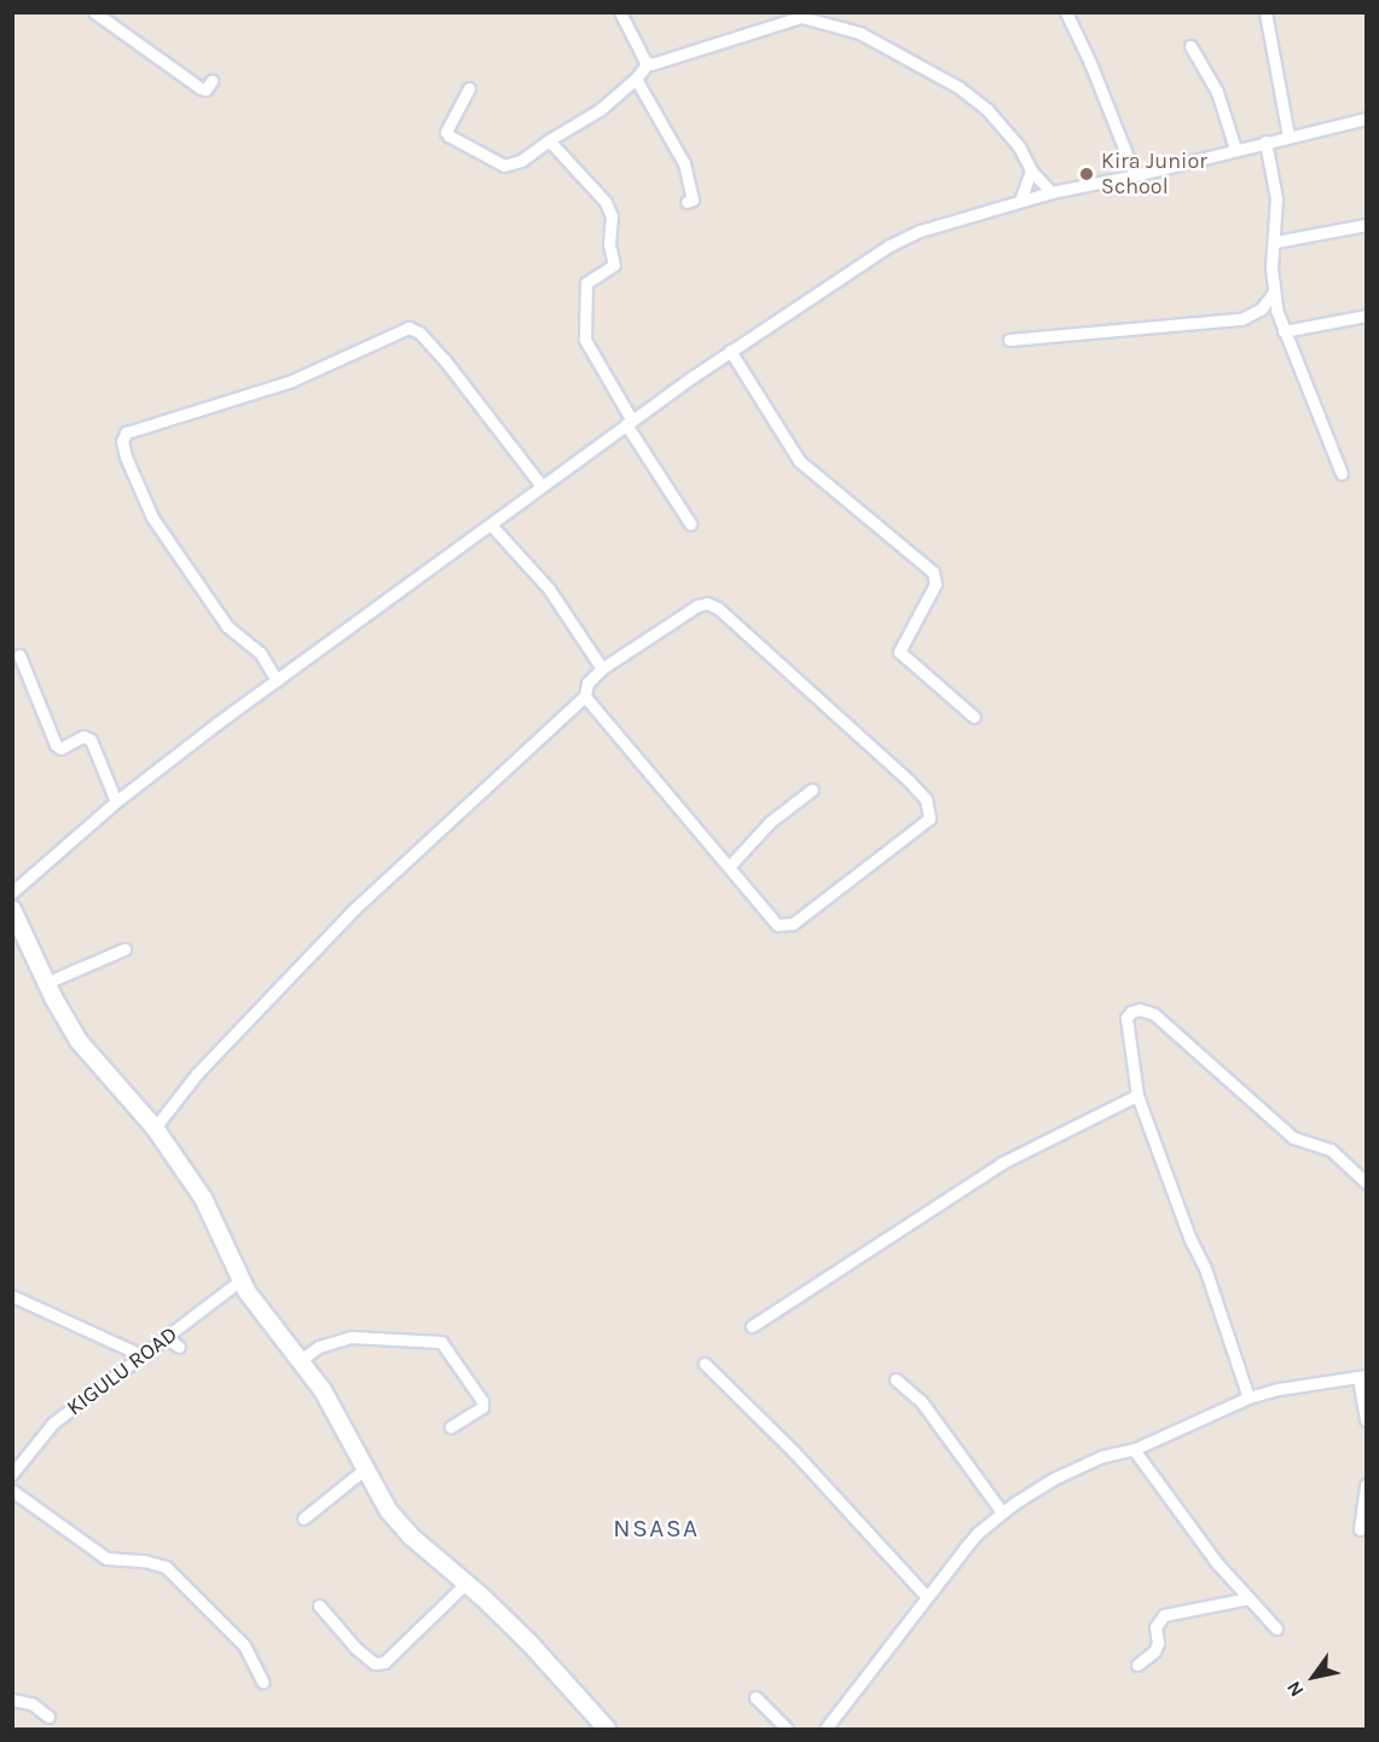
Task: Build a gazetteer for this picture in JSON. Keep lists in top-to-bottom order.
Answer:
{
  "streets": {
    "street": ["KIGULU ROAD"]
  },
  "districts": ["NSASA"],
  "places": ["Kira Junior School"],
  "north": "bottom left"
}
